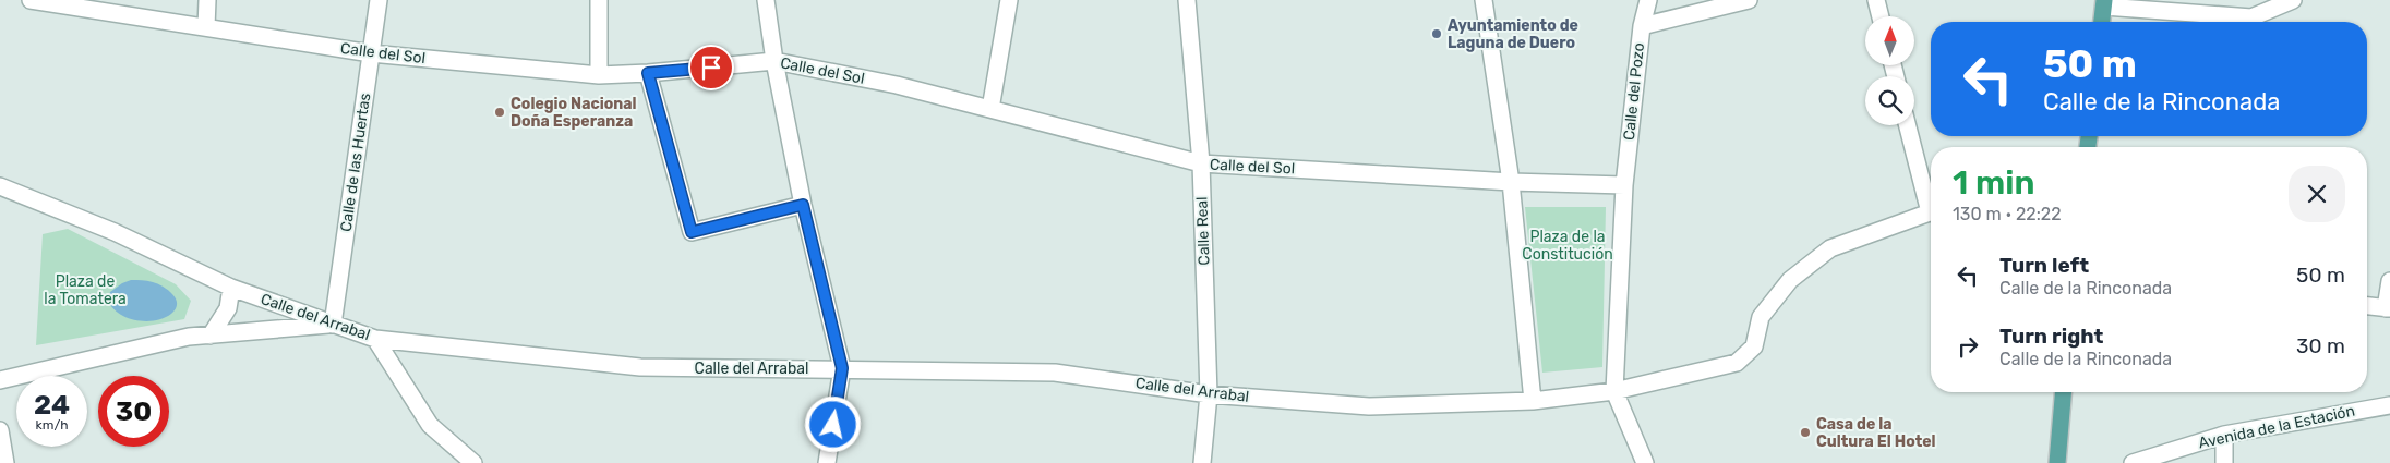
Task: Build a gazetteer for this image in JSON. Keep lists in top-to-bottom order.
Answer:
{
  "streets": {
    "street": [
      "Calle del Sol",
      "Calle del Pozo",
      "Calle de las Huertas",
      "Calle Real",
      "Calle del Arrabal",
      "Avenida de la Estación"
    ]
  },
  "crossings": [
    ["Calle del Sol", "Calle de las Huertas"],
    ["Calle del Sol", "Calle Real"],
    ["Calle de las Huertas", "Calle del Arrabal"],
    ["Calle Real", "Calle del Arrabal"]
  ],
  "parks": ["Plaza de la Constitución", "Plaza de la Tomatera"],
  "places": ["Ayuntamiento de Laguna de Duero", "Colegio Nacional Doña Esperanza", "Casa de la Cultura El Hotel"],
  "north": "top",
  "page": {
    "turn": ["50 m", "Calle de la Rinconada"],
    "heading": ["1 min", "130 m · 22:22"],
    "list": [
      {
        "name": "Turn left",
        "note": "Calle de la Rinconada",
        "value": "50 m"
      },
      {
        "name": "Turn right",
        "note": "Calle de la Rinconada",
        "value": "30 m"
      }
    ],
    "speed": "24 km/h",
    "limit": "30"
  }
}
